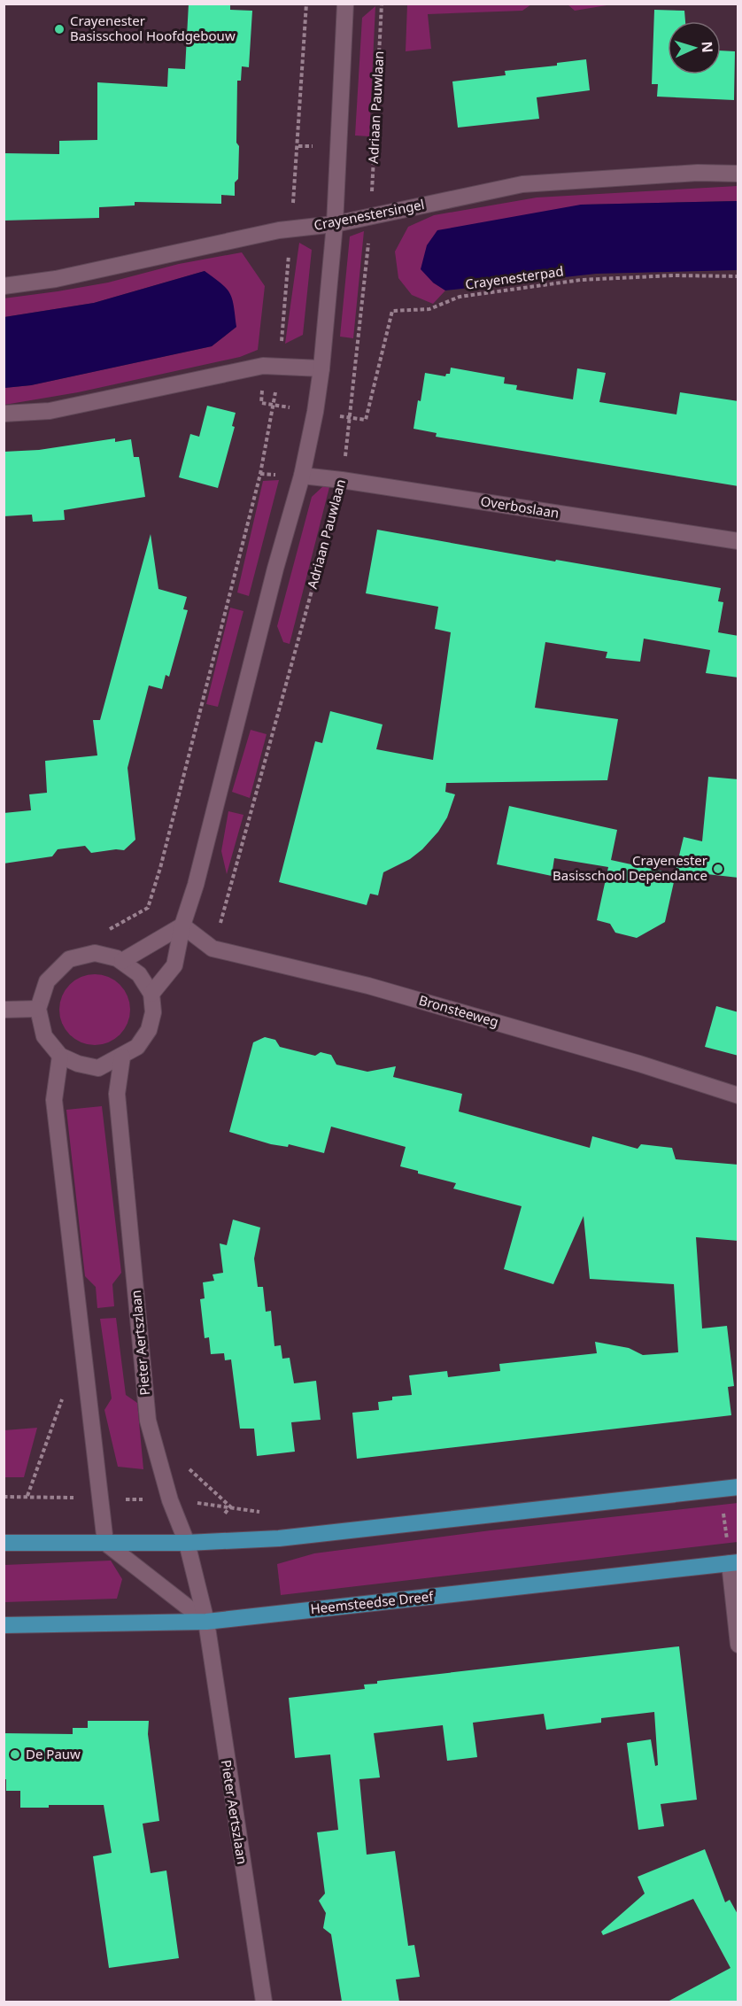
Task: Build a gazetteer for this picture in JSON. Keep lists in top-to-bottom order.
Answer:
{
  "streets": {
    "main road": ["Heemsteedse Dreef"],
    "street": [
      "Crayenestersingel",
      "Overboslaan",
      "Bronsteeweg",
      "Pieter Aertszlaan"
    ],
    "path": ["Adriaan Pauwlaan", "Crayenesterpad"]
  },
  "crossings": [
    ["Adriaan Pauwlaan", "Crayenestersingel"],
    ["Adriaan Pauwlaan", "Crayenesterpad"],
    ["Adriaan Pauwlaan", "Overboslaan"],
    ["Adriaan Pauwlaan", "Bronsteeweg"],
    ["Pieter Aertszlaan", "Heemsteedse Dreef"]
  ],
  "places": ["Crayenester Basisschool Hoofdgebouw", "Crayenester Basisschool Dependance", "De Pauw"],
  "north": "right"
}
